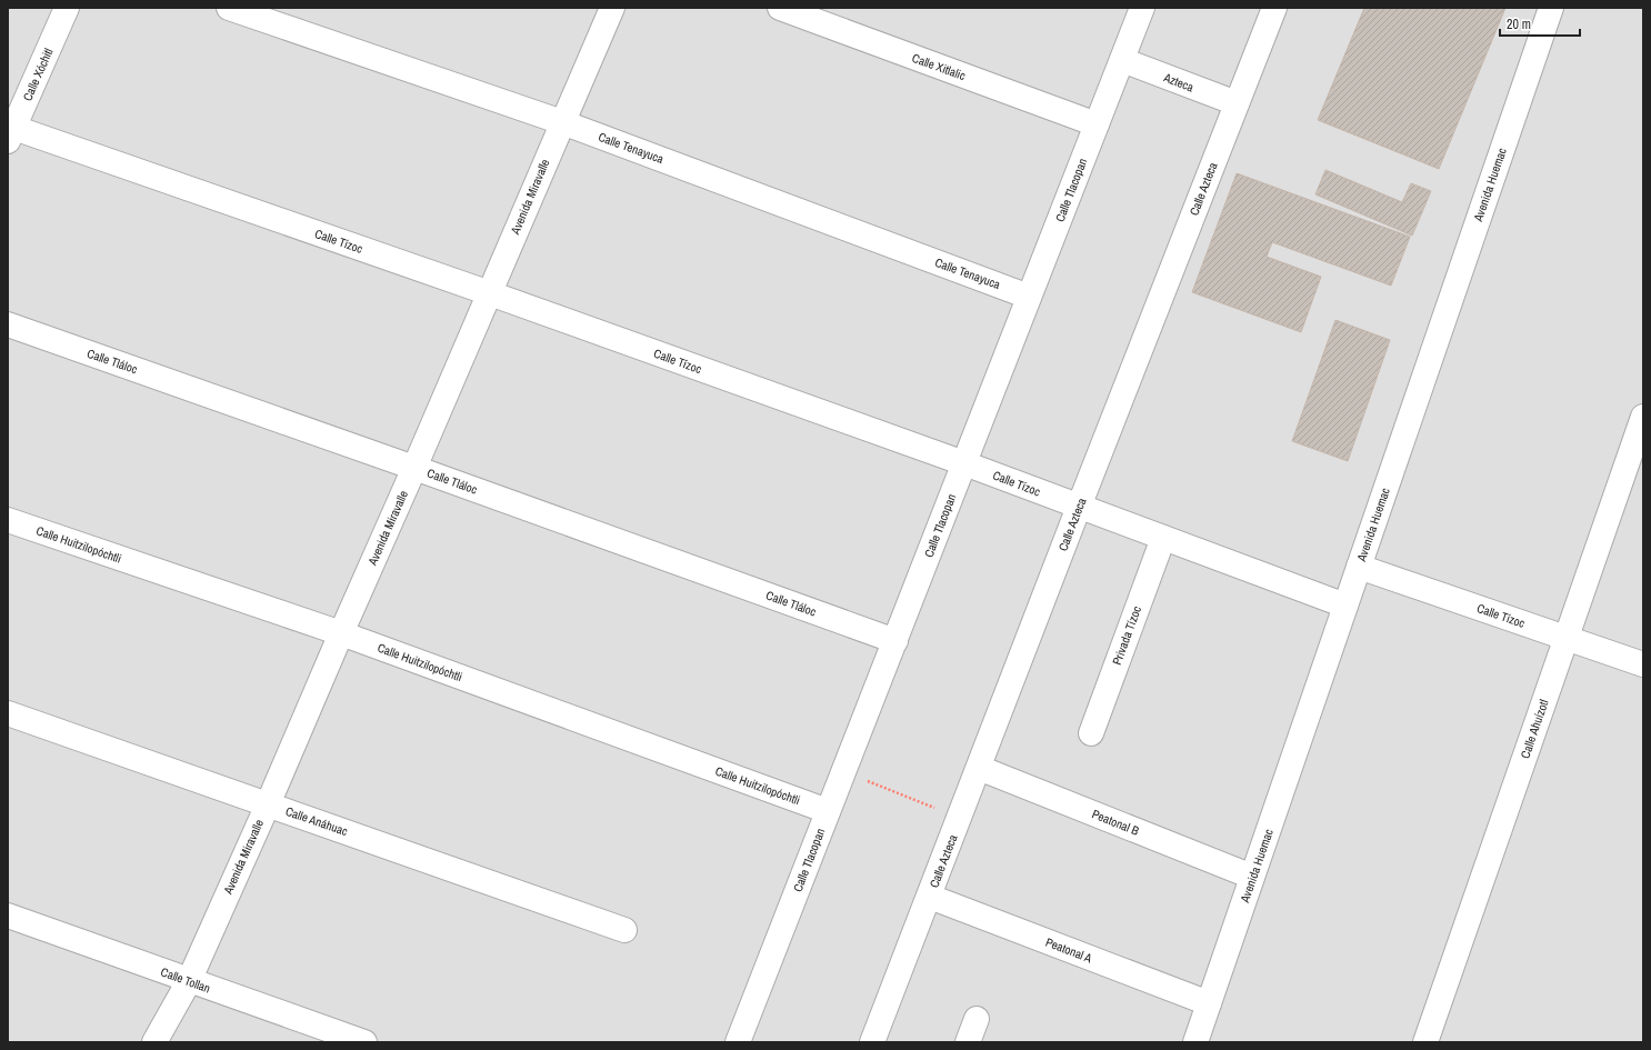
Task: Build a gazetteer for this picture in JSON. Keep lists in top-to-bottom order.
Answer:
{
  "streets": {
    "street": [
      "Calle Xitlalic",
      "Calle Xóchitl",
      "Azteca",
      "Calle Tenayuca",
      "Avenida Huemac",
      "Calle Azteca",
      "Calle Tlacopan",
      "Avenida Miravalle",
      "Calle Tízoc",
      "Calle Tláloc",
      "Calle Huitzilopóchtli",
      "Privada Tízoc",
      "Calle Ahuízotl",
      "Calle Anáhuac",
      "Peatonal B",
      "Peatonal A",
      "Calle Tollan"
    ]
  },
  "crossings": [
    ["Calle Xitlalic", "Calle Tlacopan"],
    ["Calle Xóchitl", "Calle Tízoc"],
    ["Azteca", "Calle Azteca"],
    ["Azteca", "Calle Tlacopan"],
    ["Calle Tenayuca", "Calle Tlacopan"],
    ["Calle Tenayuca", "Avenida Miravalle"],
    ["Avenida Huemac", "Calle Tízoc"],
    ["Avenida Huemac", "Peatonal B"],
    ["Avenida Huemac", "Peatonal A"],
    ["Calle Azteca", "Calle Tízoc"],
    ["Calle Azteca", "Peatonal B"],
    ["Calle Azteca", "Peatonal A"],
    ["Calle Tlacopan", "Calle Tízoc"],
    ["Calle Tlacopan", "Calle Tláloc"],
    ["Calle Tlacopan", "Calle Huitzilopóchtli"],
    ["Avenida Miravalle", "Calle Tízoc"],
    ["Avenida Miravalle", "Calle Tláloc"],
    ["Avenida Miravalle", "Calle Huitzilopóchtli"],
    ["Avenida Miravalle", "Calle Anáhuac"],
    ["Avenida Miravalle", "Calle Tollan"],
    ["Calle Tízoc", "Privada Tízoc"],
    ["Calle Tízoc", "Calle Ahuízotl"]
  ],
  "scale_bar": "20 m"
}
